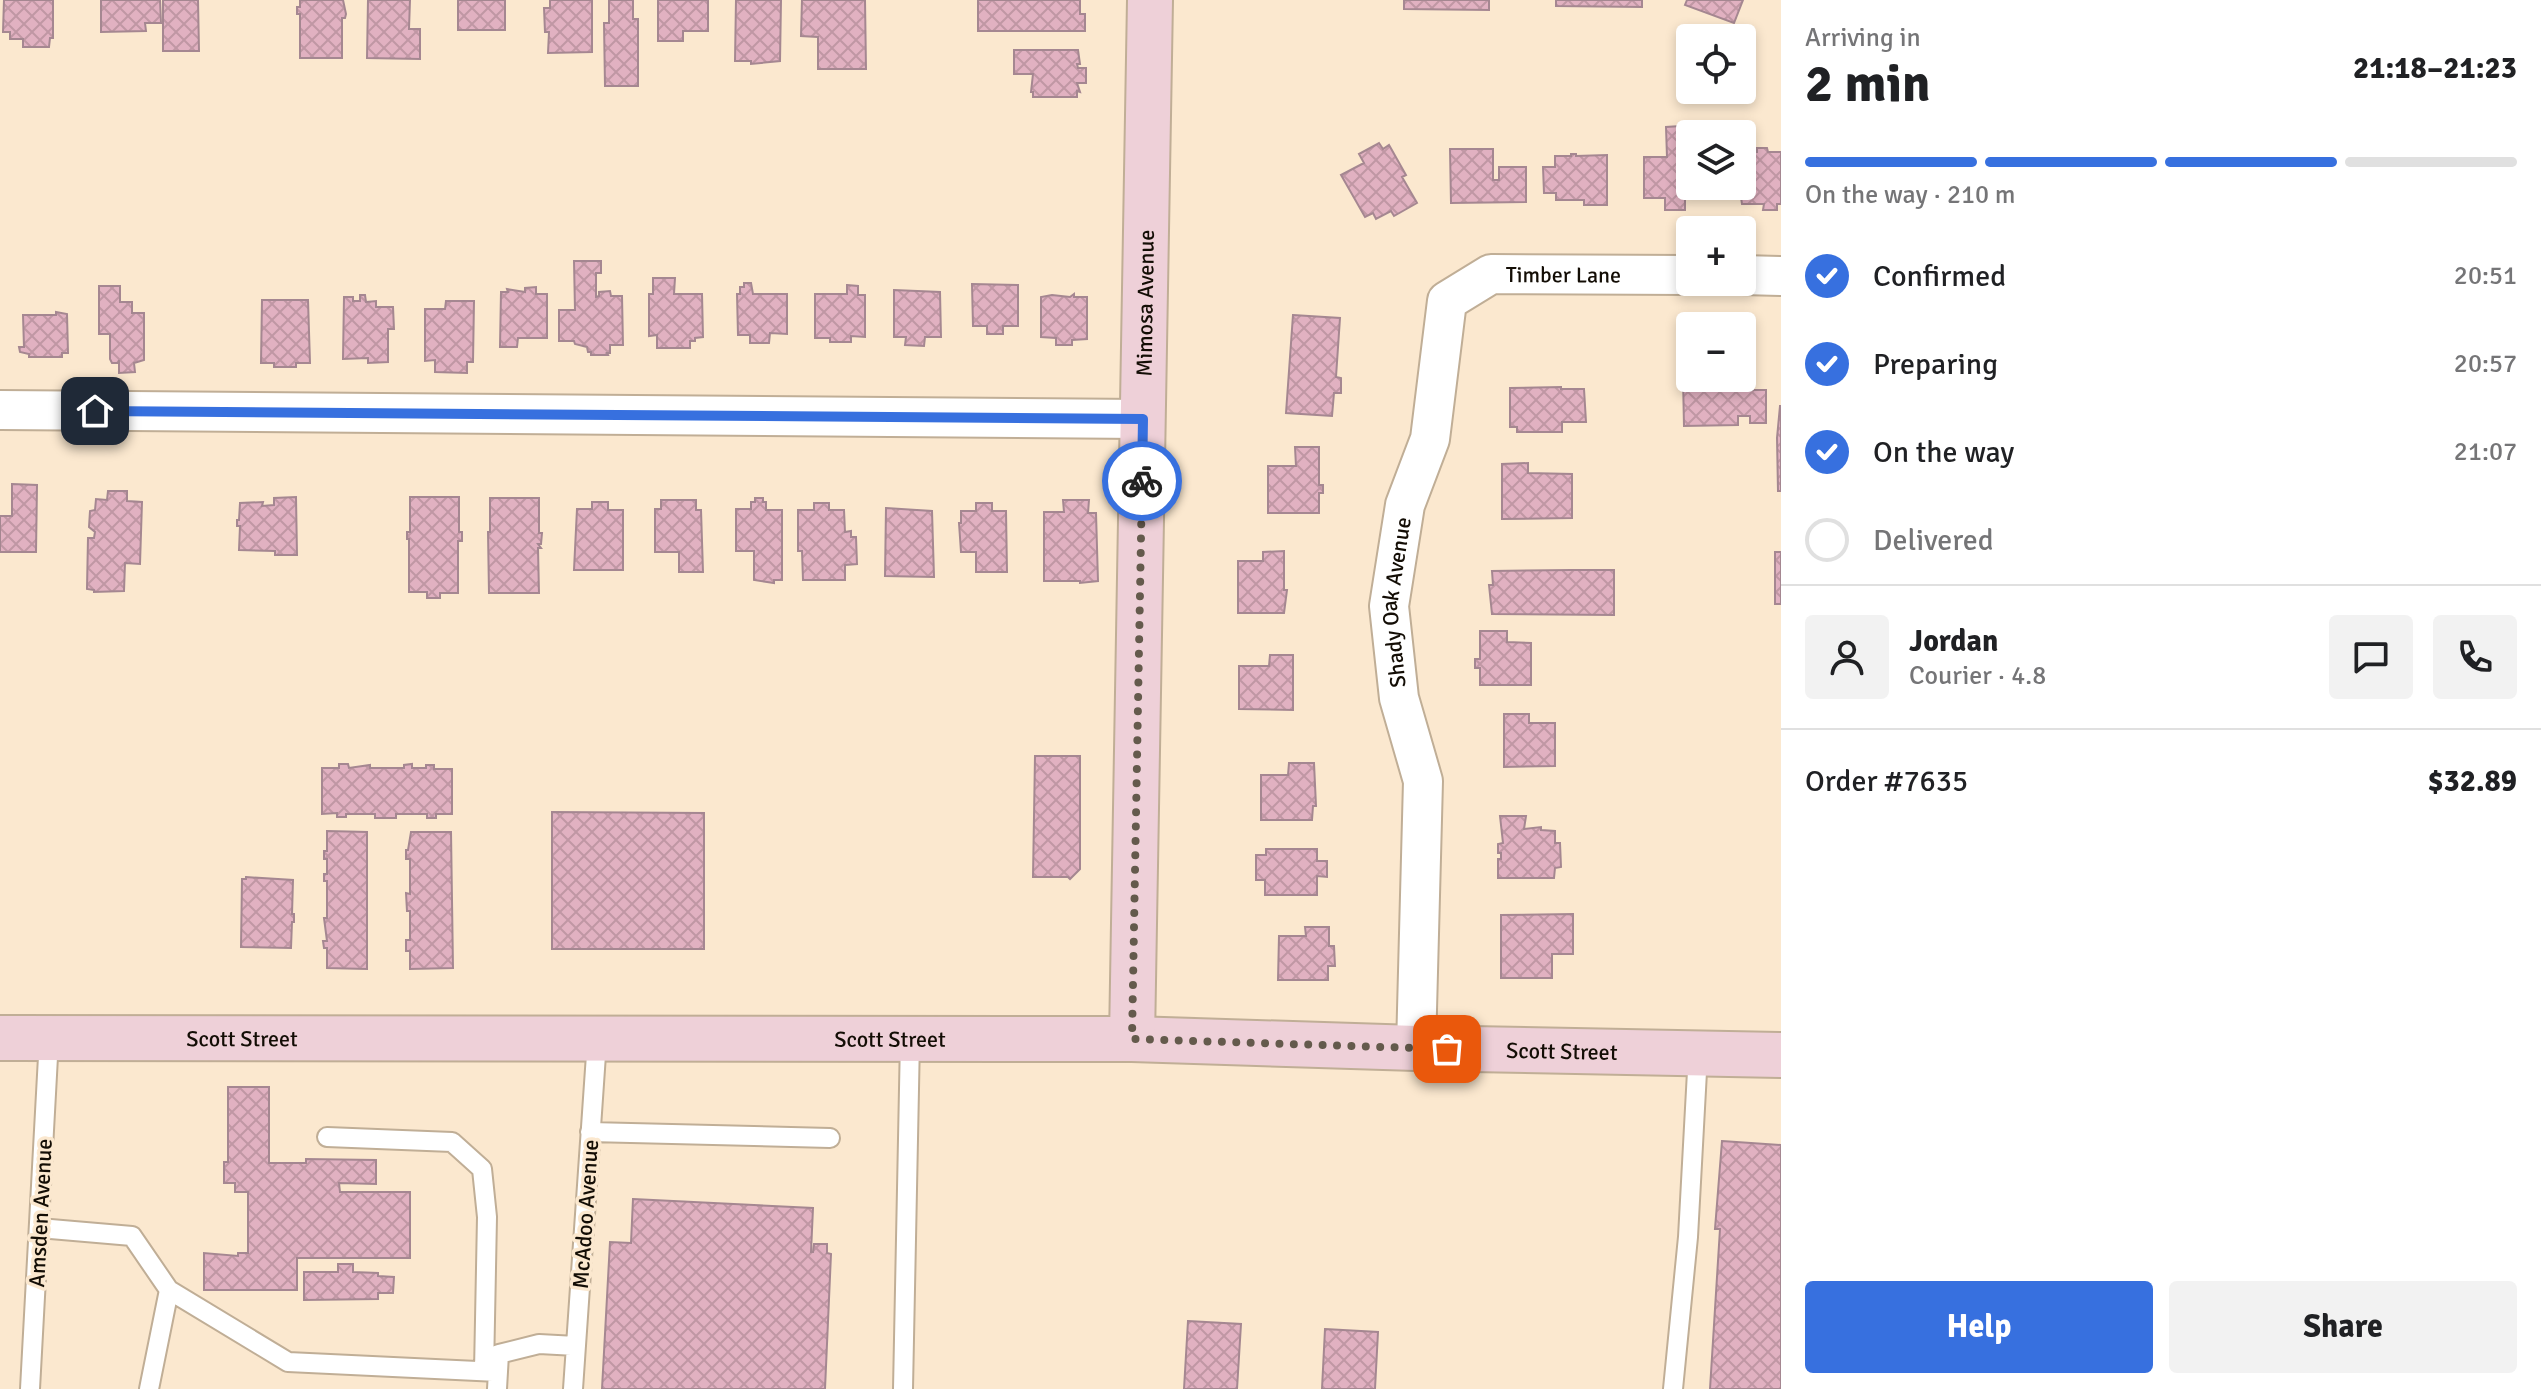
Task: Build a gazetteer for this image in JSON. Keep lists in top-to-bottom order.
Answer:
{
  "streets": {
    "main road": ["Mimosa Avenue", "Scott Street"],
    "street": ["Timber Lane", "Shady Oak Avenue"],
    "lane": ["Amsden Avenue", "McAdoo Avenue"]
  },
  "crossings": [
    ["Timber Lane", "Shady Oak Avenue"],
    ["Mimosa Avenue", "Scott Street"],
    ["Shady Oak Avenue", "Scott Street"],
    ["Scott Street", "Amsden Avenue"],
    ["Scott Street", "McAdoo Avenue"]
  ],
  "page": {
    "heading": ["2 min", "Arriving in", "21:18–21:23"],
    "panel": [
      "Jordan",
      "Courier · 4.8",
      "Order #7635",
      "$32.89"
    ],
    "map_buttons": ["+", "−"],
    "bar": "On the way · 210 m",
    "list": [
      ["Confirmed", "20:51"],
      ["Preparing", "20:57"],
      ["On the way", "21:07"],
      "Delivered"
    ],
    "buttons": ["Help", "Share"]
  }
}
